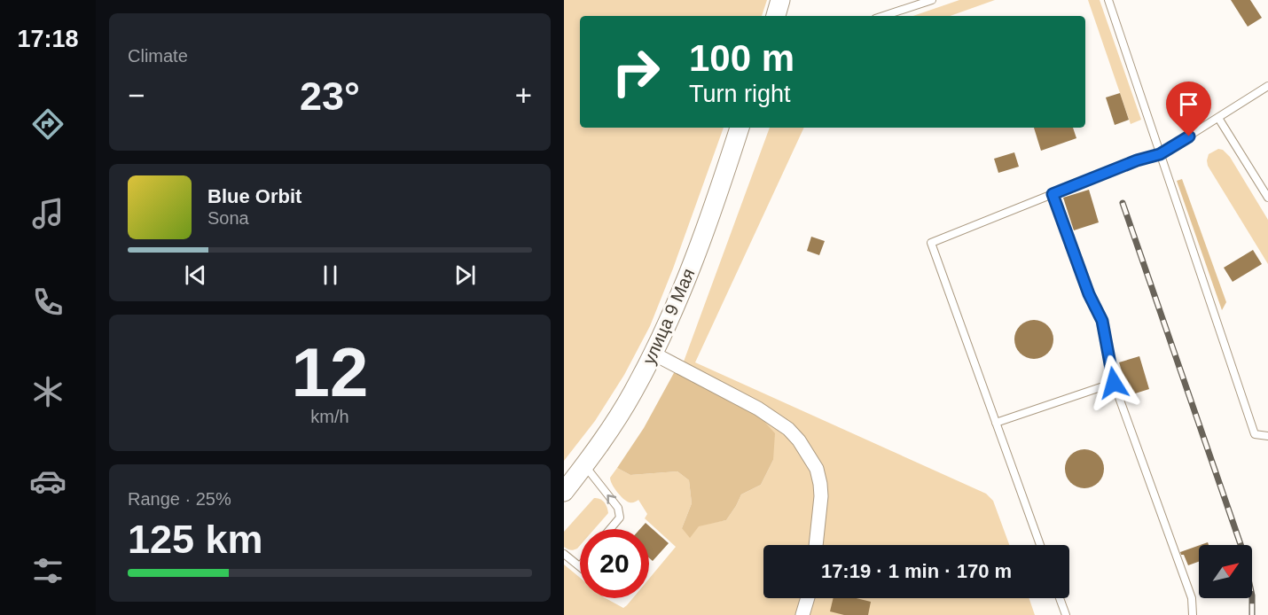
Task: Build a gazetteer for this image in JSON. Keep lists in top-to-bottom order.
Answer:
{
  "streets": {
    "main road": ["улица 9 Мая"]
  },
  "north": "top right",
  "page": {
    "tabs": "17:18",
    "tile": [
      "Climate",
      ["12", "km/h"],
      ["Range · 25%", "125 km"]
    ],
    "turn": ["100 m", "Turn right"],
    "heat": ["−", "23°", "+"],
    "song": ["Blue Orbit", "Sona"],
    "limit": "20",
    "trip": "17:19 · 1 min · 170 m"
  }
}
